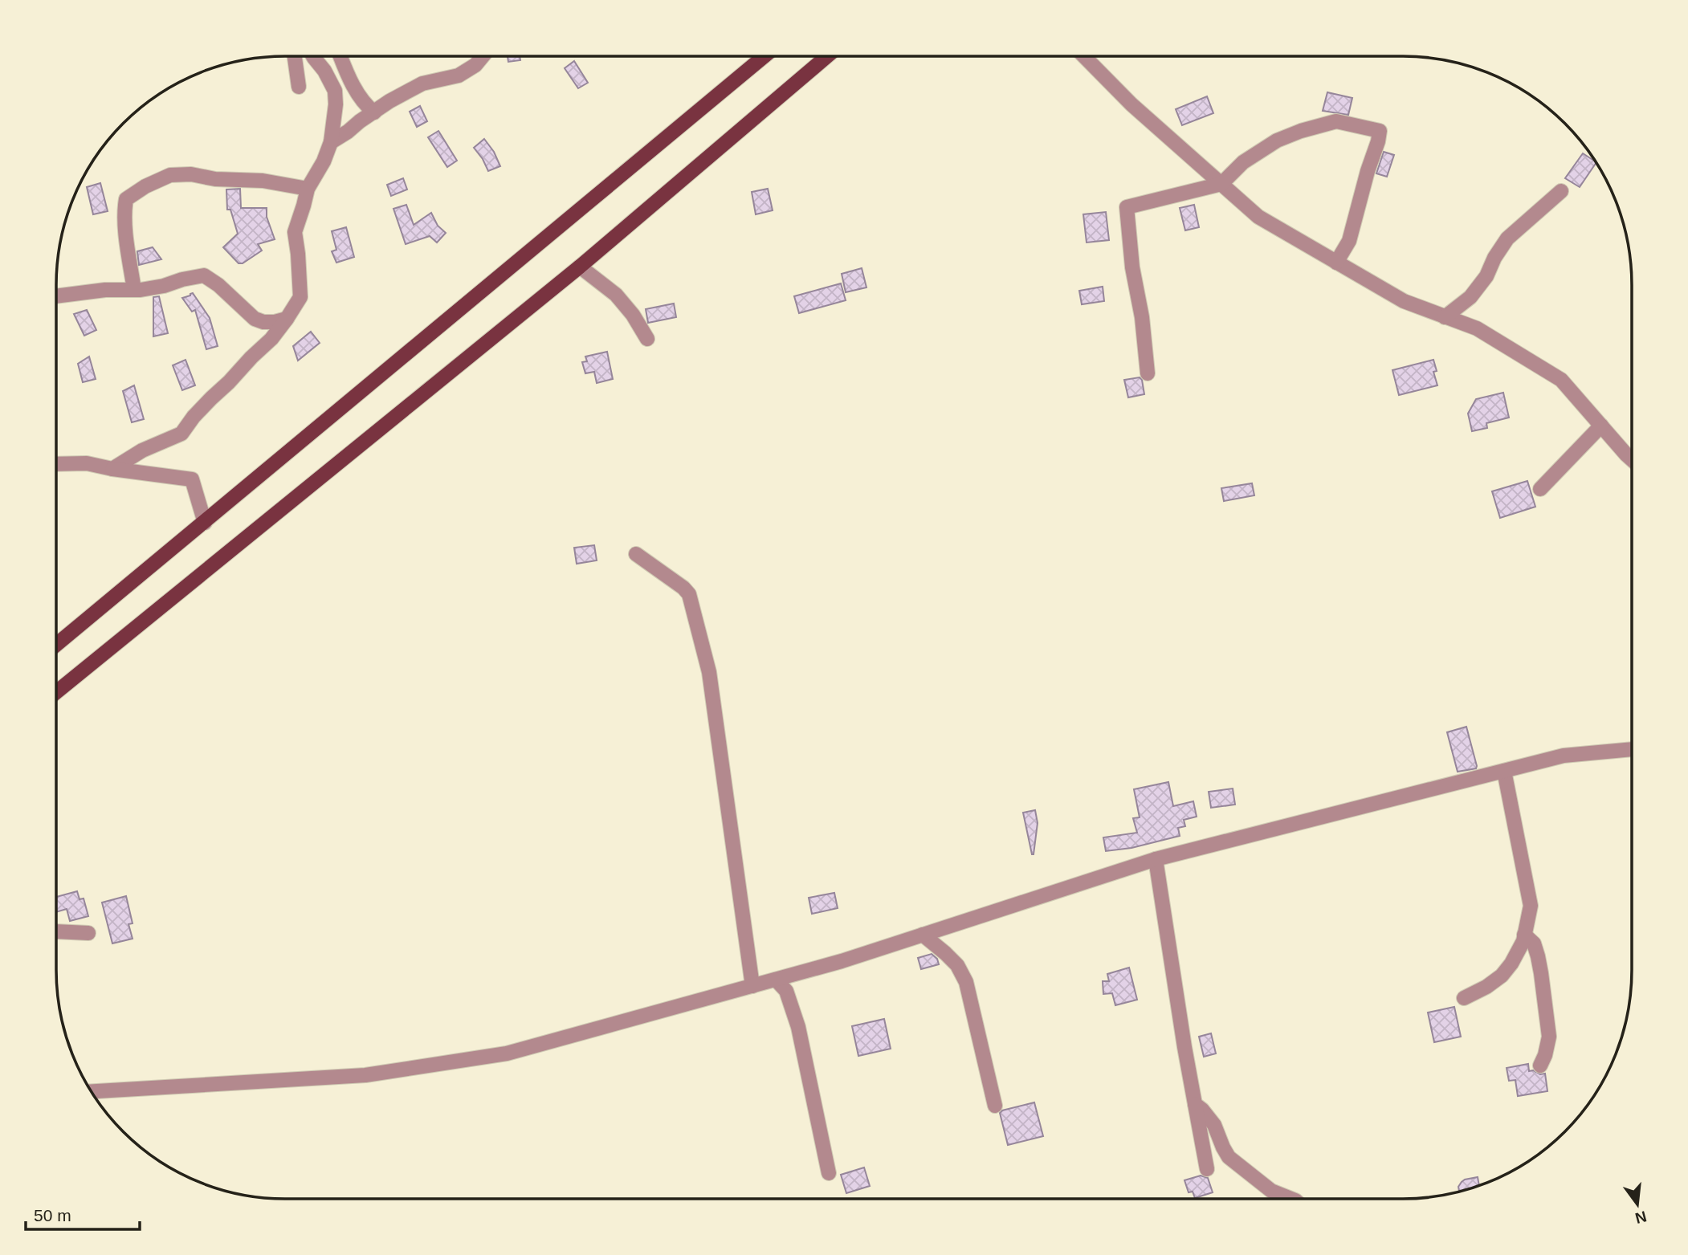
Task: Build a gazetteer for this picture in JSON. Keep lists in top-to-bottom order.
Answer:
{
  "scale_bar": "50 m",
  "north": "bottom"
}
